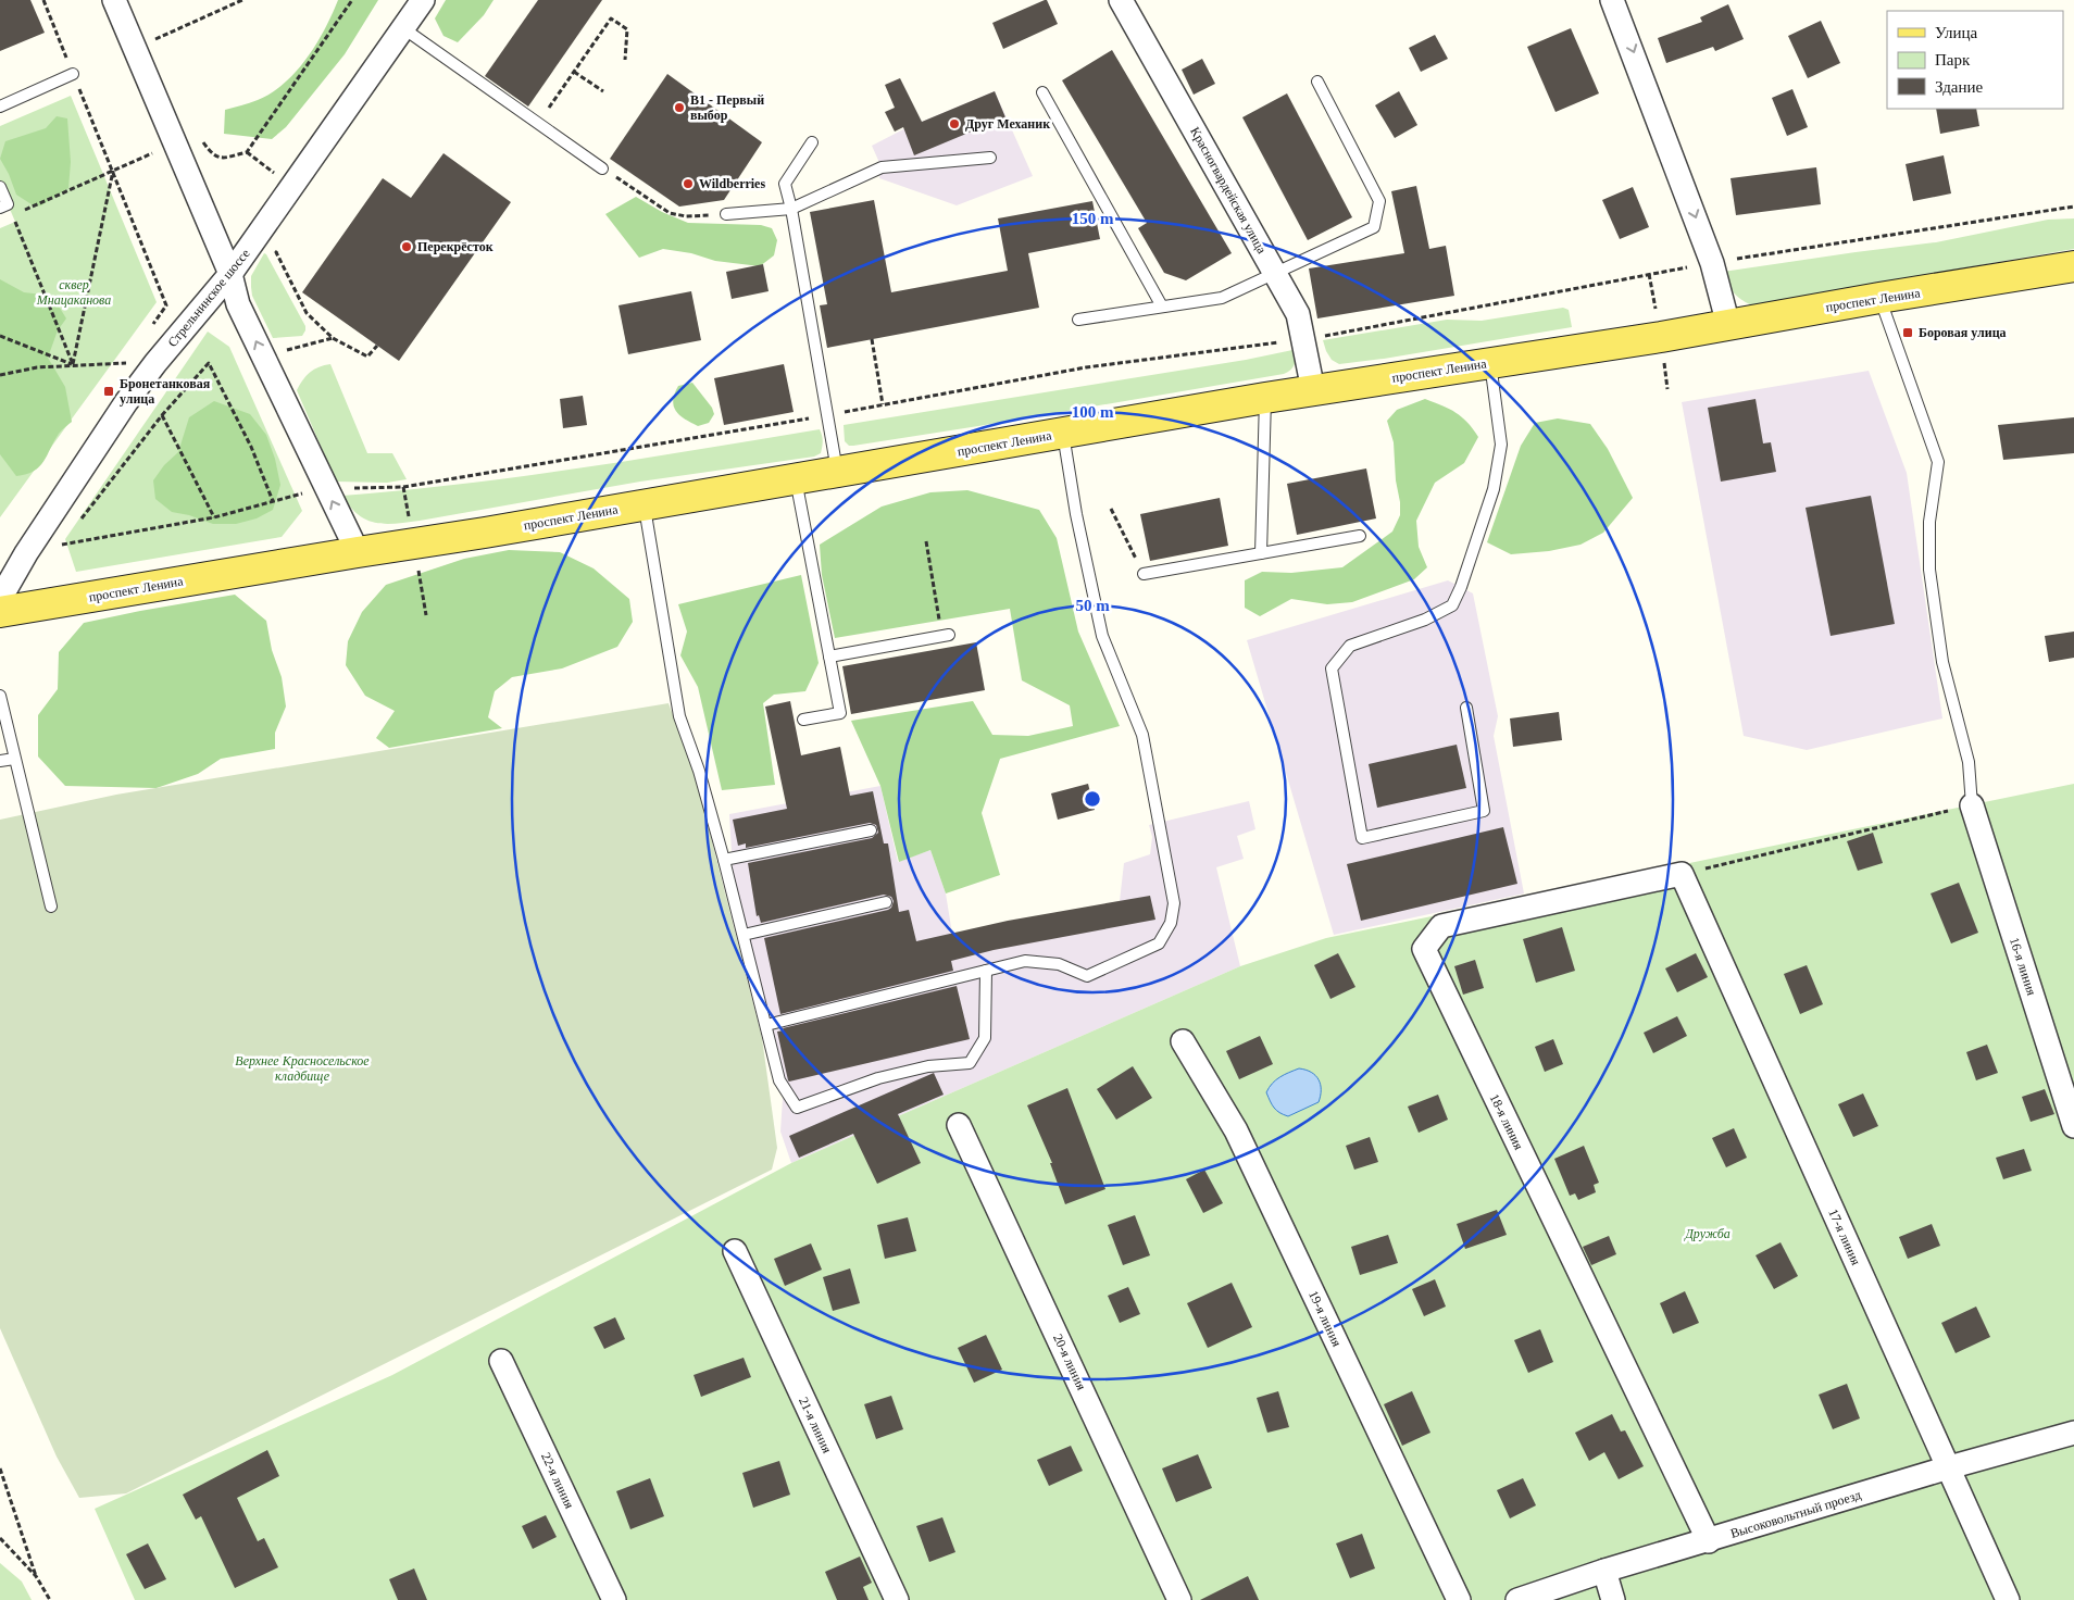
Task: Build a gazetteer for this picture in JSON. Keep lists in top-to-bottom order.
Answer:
{
  "streets": {
    "main road": ["проспект Ленина"],
    "street": [
      "Красногвардейская улица",
      "Стрельнинское шоссе",
      "16-я линия",
      "18-я линия",
      "17-я линия",
      "19-я линия",
      "20-я линия",
      "21-я линия",
      "22-я линия",
      "Высоковольтный проезд"
    ]
  },
  "crossings": [
    ["Красногвардейская улица", "проспект Ленина"],
    ["18-я линия", "17-я линия"],
    ["18-я линия", "Высоковольтный проезд"],
    ["17-я линия", "Высоковольтный проезд"]
  ],
  "parks": ["сквер Мнацаканова", "Верхнее Красносельское кладбище", "Дружба"],
  "places": {
    "other": [
      "В1 - Первый выбор",
      "Друг Механик",
      "Wildberries",
      "Перекрёсток"
    ],
    "transit": ["Боровая улица", "Бронетанковая улица"]
  },
  "legend": ["Улица", "Парк", "Здание"],
  "rings": ["150 m", "100 m", "50 m"]
}
